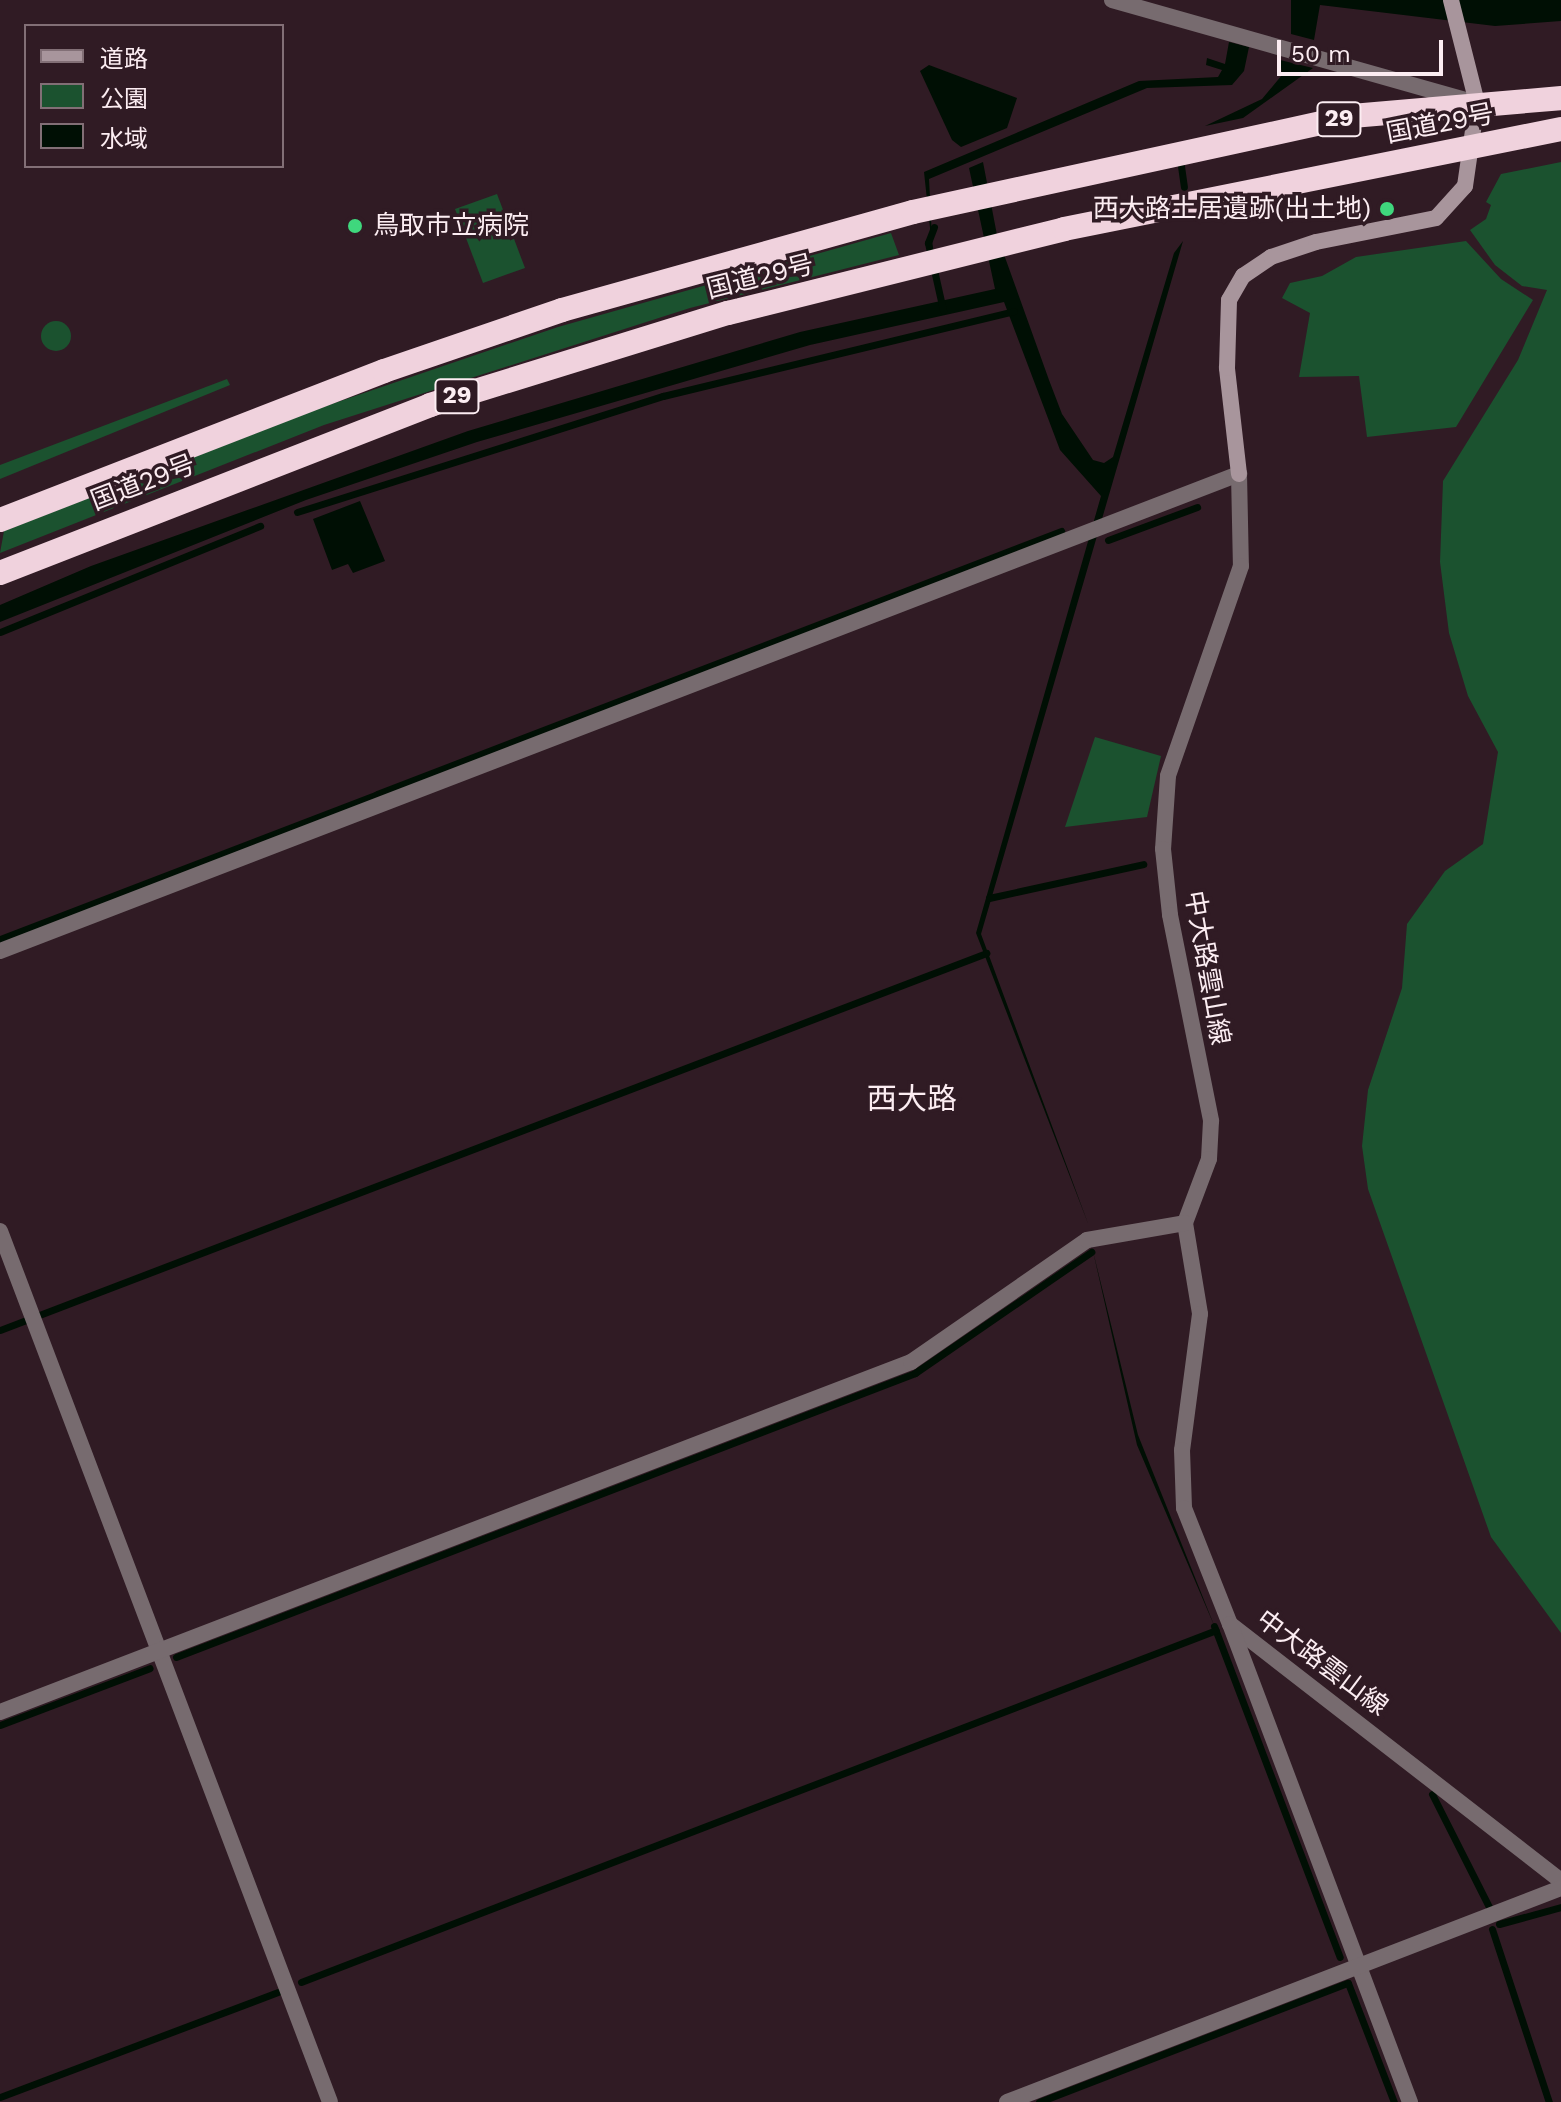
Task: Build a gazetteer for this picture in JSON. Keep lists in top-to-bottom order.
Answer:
{
  "streets": {
    "highway": ["29", "国道29号"],
    "street": ["中大路雲山線"]
  },
  "crossings": [
    ["国道29号", "中大路雲山線"]
  ],
  "districts": ["西大路"],
  "places": ["西大路土居遺跡(出土地)", "鳥取市立病院"],
  "legend": ["道路", "公園", "水域"],
  "scale_bar": "50 m"
}
